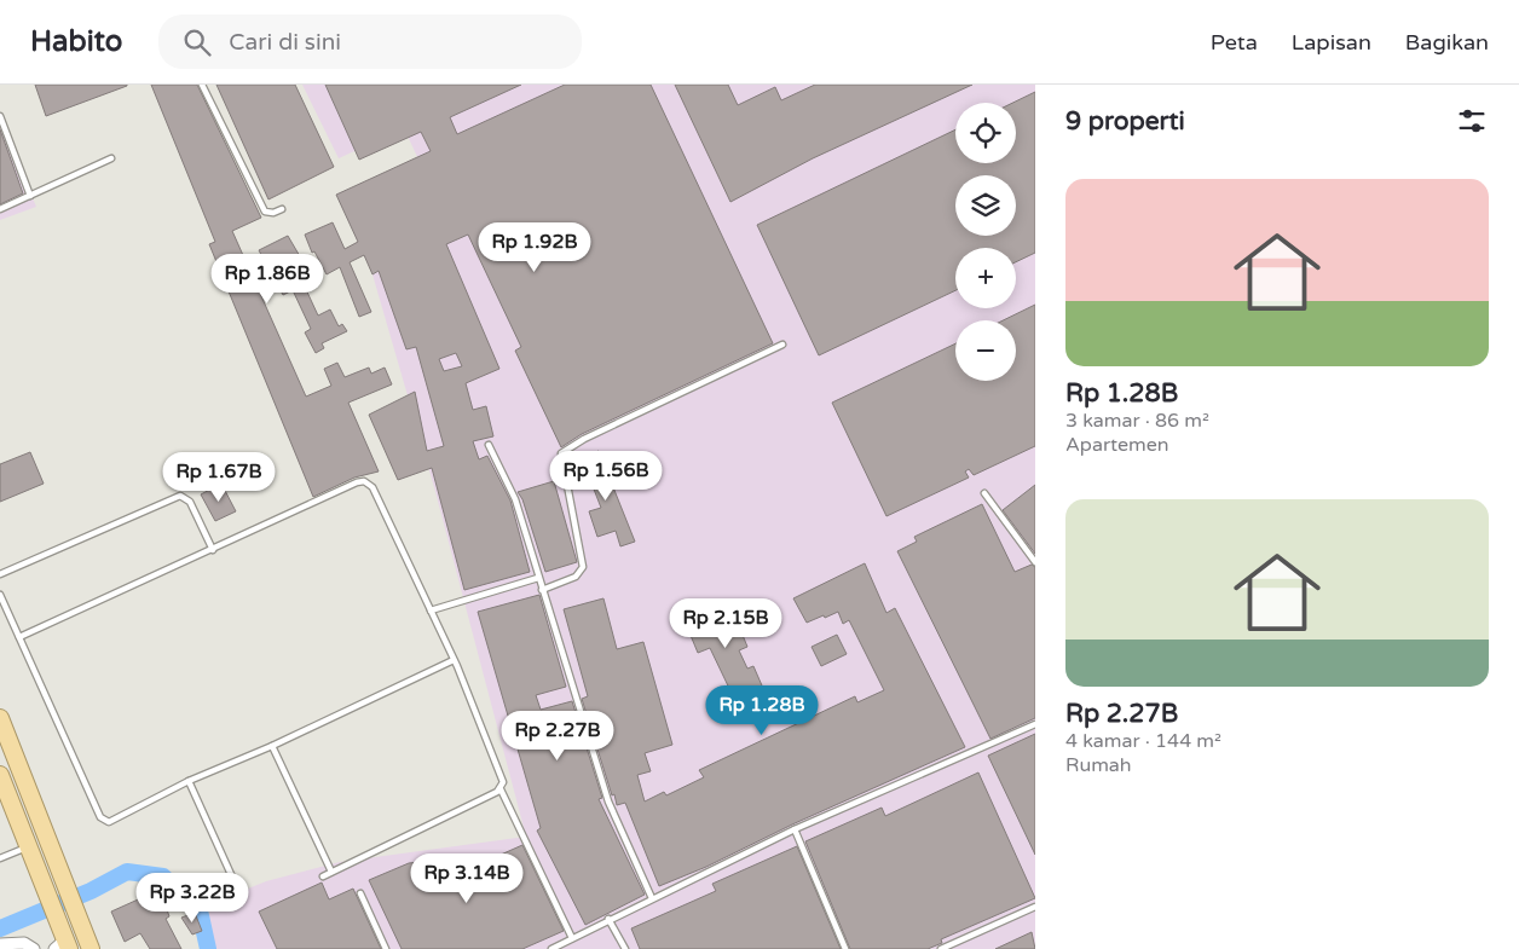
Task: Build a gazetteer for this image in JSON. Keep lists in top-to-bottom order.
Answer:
{
  "page": {
    "header": "Habito",
    "search": "Cari di sini",
    "nav": ["Peta", "Lapisan", "Bagikan"],
    "heading": "9 properti",
    "map_buttons": ["+", "−"],
    "list": [
      {
        "name": "Rp 1.28B",
        "note": "3 kamar · 86 m² · Apartemen"
      },
      {
        "name": "Rp 2.27B",
        "note": "4 kamar · 144 m² · Rumah"
      }
    ],
    "price": [
      "Rp 1.92B",
      "Rp 1.86B",
      "Rp 1.56B",
      "Rp 1.67B",
      "Rp 2.15B",
      "Rp 1.28B",
      "Rp 2.27B",
      "Rp 3.14B",
      "Rp 3.22B"
    ]
  }
}
